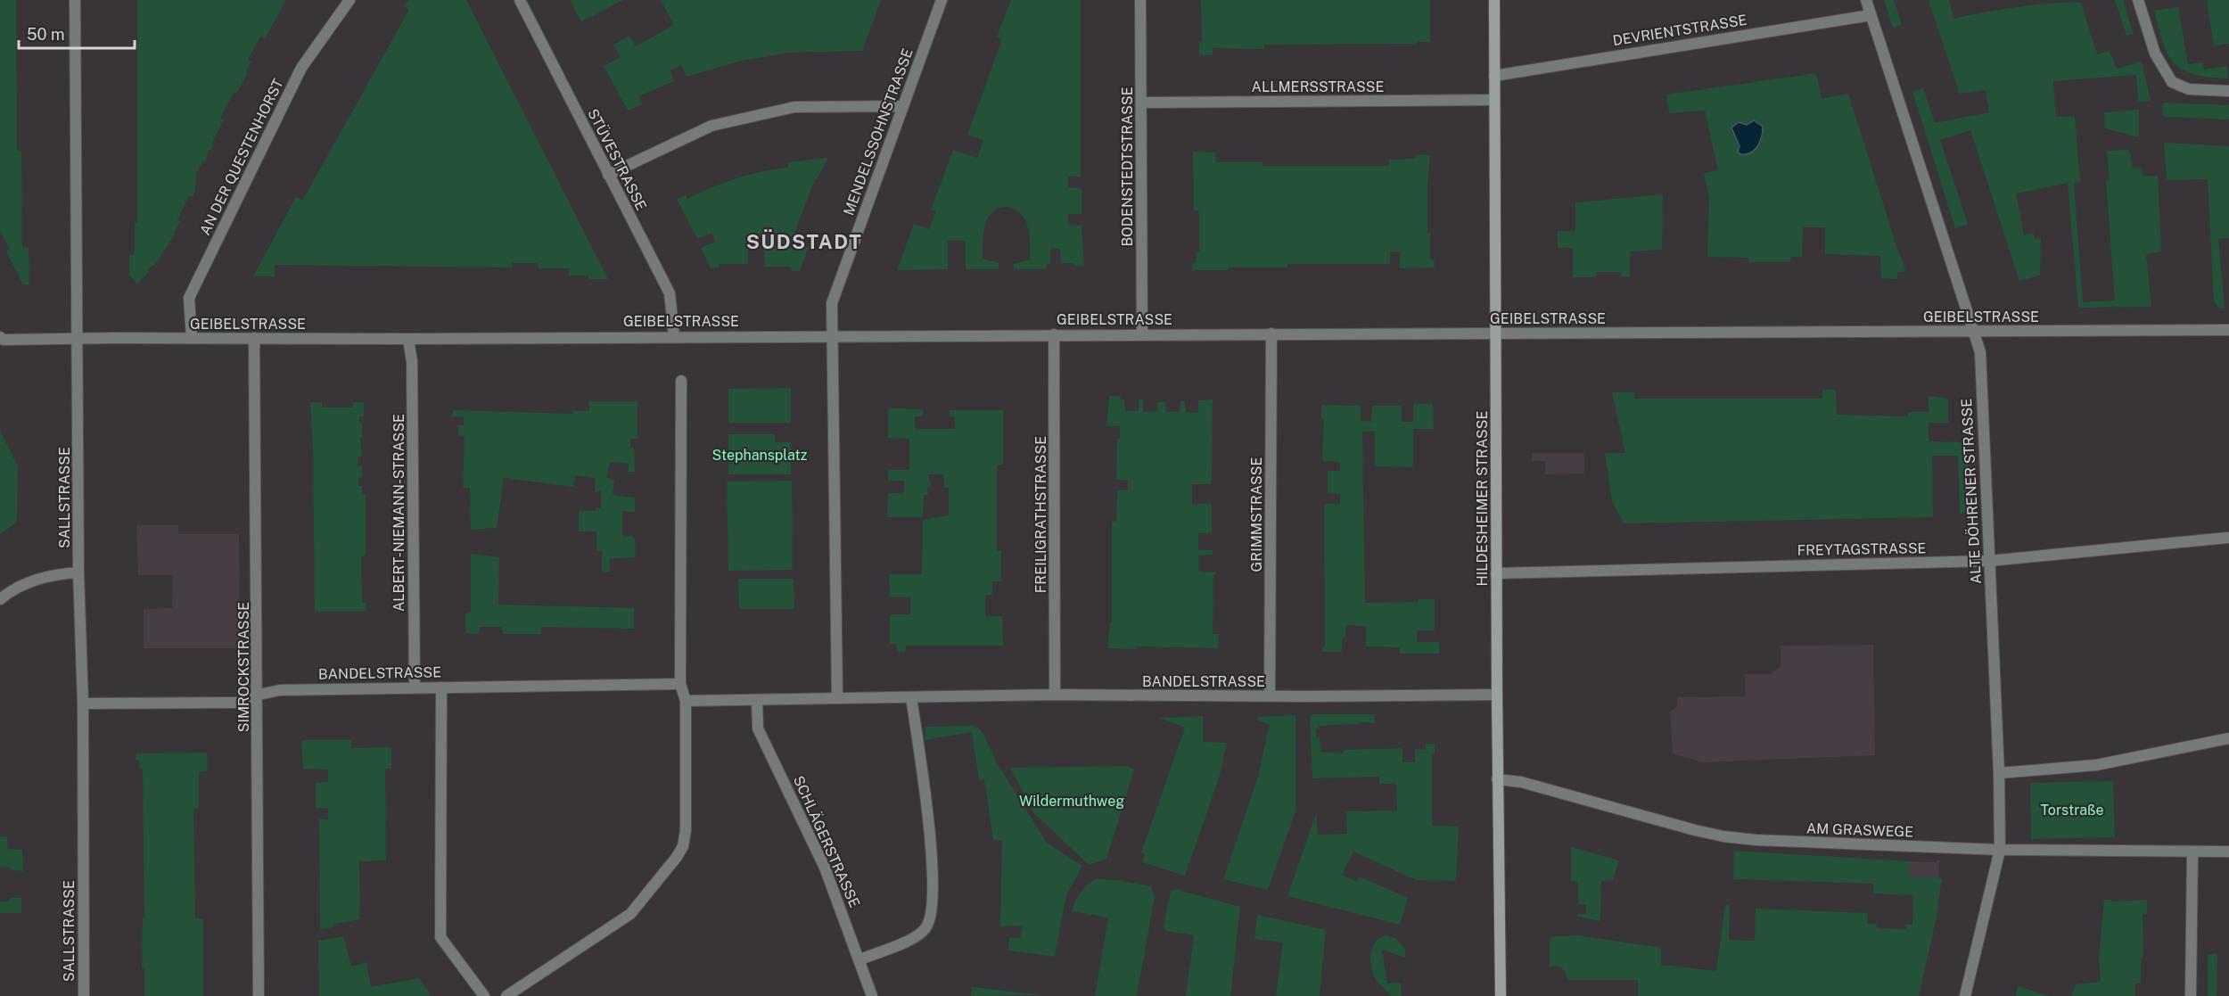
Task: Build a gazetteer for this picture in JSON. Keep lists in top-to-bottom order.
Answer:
{
  "streets": {
    "main road": ["HILDESHEIMER STRASSE"],
    "street": [
      "DEVRIENTSTRASSE",
      "ALLMERSSTRASSE",
      "MENDELSSOHNSTRASSE",
      "AN DER QUESTENHORST",
      "STÜVESTRASSE",
      "BODENSTEDTSTRASSE",
      "GEIBELSTRASSE",
      "ALTE DÖHRENER STRASSE",
      "SALLSTRASSE",
      "ALBERT-NIEMANN-STRASSE",
      "FREILIGRATHSTRASSE",
      "GRIMMSTRASSE",
      "FREYTAGSTRASSE",
      "SIMROCKSTRASSE",
      "BANDELSTRASSE",
      "AM GRASWEGE",
      "SCHLÄGERSTRASSE"
    ]
  },
  "crossings": [
    ["DEVRIENTSTRASSE", "ALTE DÖHRENER STRASSE"],
    ["DEVRIENTSTRASSE", "HILDESHEIMER STRASSE"],
    ["ALLMERSSTRASSE", "BODENSTEDTSTRASSE"],
    ["ALLMERSSTRASSE", "HILDESHEIMER STRASSE"],
    ["MENDELSSOHNSTRASSE", "GEIBELSTRASSE"],
    ["AN DER QUESTENHORST", "GEIBELSTRASSE"],
    ["STÜVESTRASSE", "GEIBELSTRASSE"],
    ["BODENSTEDTSTRASSE", "GEIBELSTRASSE"],
    ["GEIBELSTRASSE", "ALTE DÖHRENER STRASSE"],
    ["GEIBELSTRASSE", "SALLSTRASSE"],
    ["GEIBELSTRASSE", "HILDESHEIMER STRASSE"],
    ["GEIBELSTRASSE", "ALBERT-NIEMANN-STRASSE"],
    ["GEIBELSTRASSE", "FREILIGRATHSTRASSE"],
    ["GEIBELSTRASSE", "GRIMMSTRASSE"],
    ["GEIBELSTRASSE", "SIMROCKSTRASSE"],
    ["ALTE DÖHRENER STRASSE", "FREYTAGSTRASSE"],
    ["ALTE DÖHRENER STRASSE", "AM GRASWEGE"],
    ["SALLSTRASSE", "BANDELSTRASSE"],
    ["HILDESHEIMER STRASSE", "FREYTAGSTRASSE"],
    ["HILDESHEIMER STRASSE", "BANDELSTRASSE"],
    ["HILDESHEIMER STRASSE", "AM GRASWEGE"],
    ["ALBERT-NIEMANN-STRASSE", "BANDELSTRASSE"],
    ["FREILIGRATHSTRASSE", "BANDELSTRASSE"],
    ["GRIMMSTRASSE", "BANDELSTRASSE"],
    ["SIMROCKSTRASSE", "BANDELSTRASSE"],
    ["BANDELSTRASSE", "SCHLÄGERSTRASSE"]
  ],
  "districts": ["SÜDSTADT"],
  "parks": ["Stephansplatz", "Wildermuthweg", "Torstraße"],
  "scale_bar": "50 m"
}
